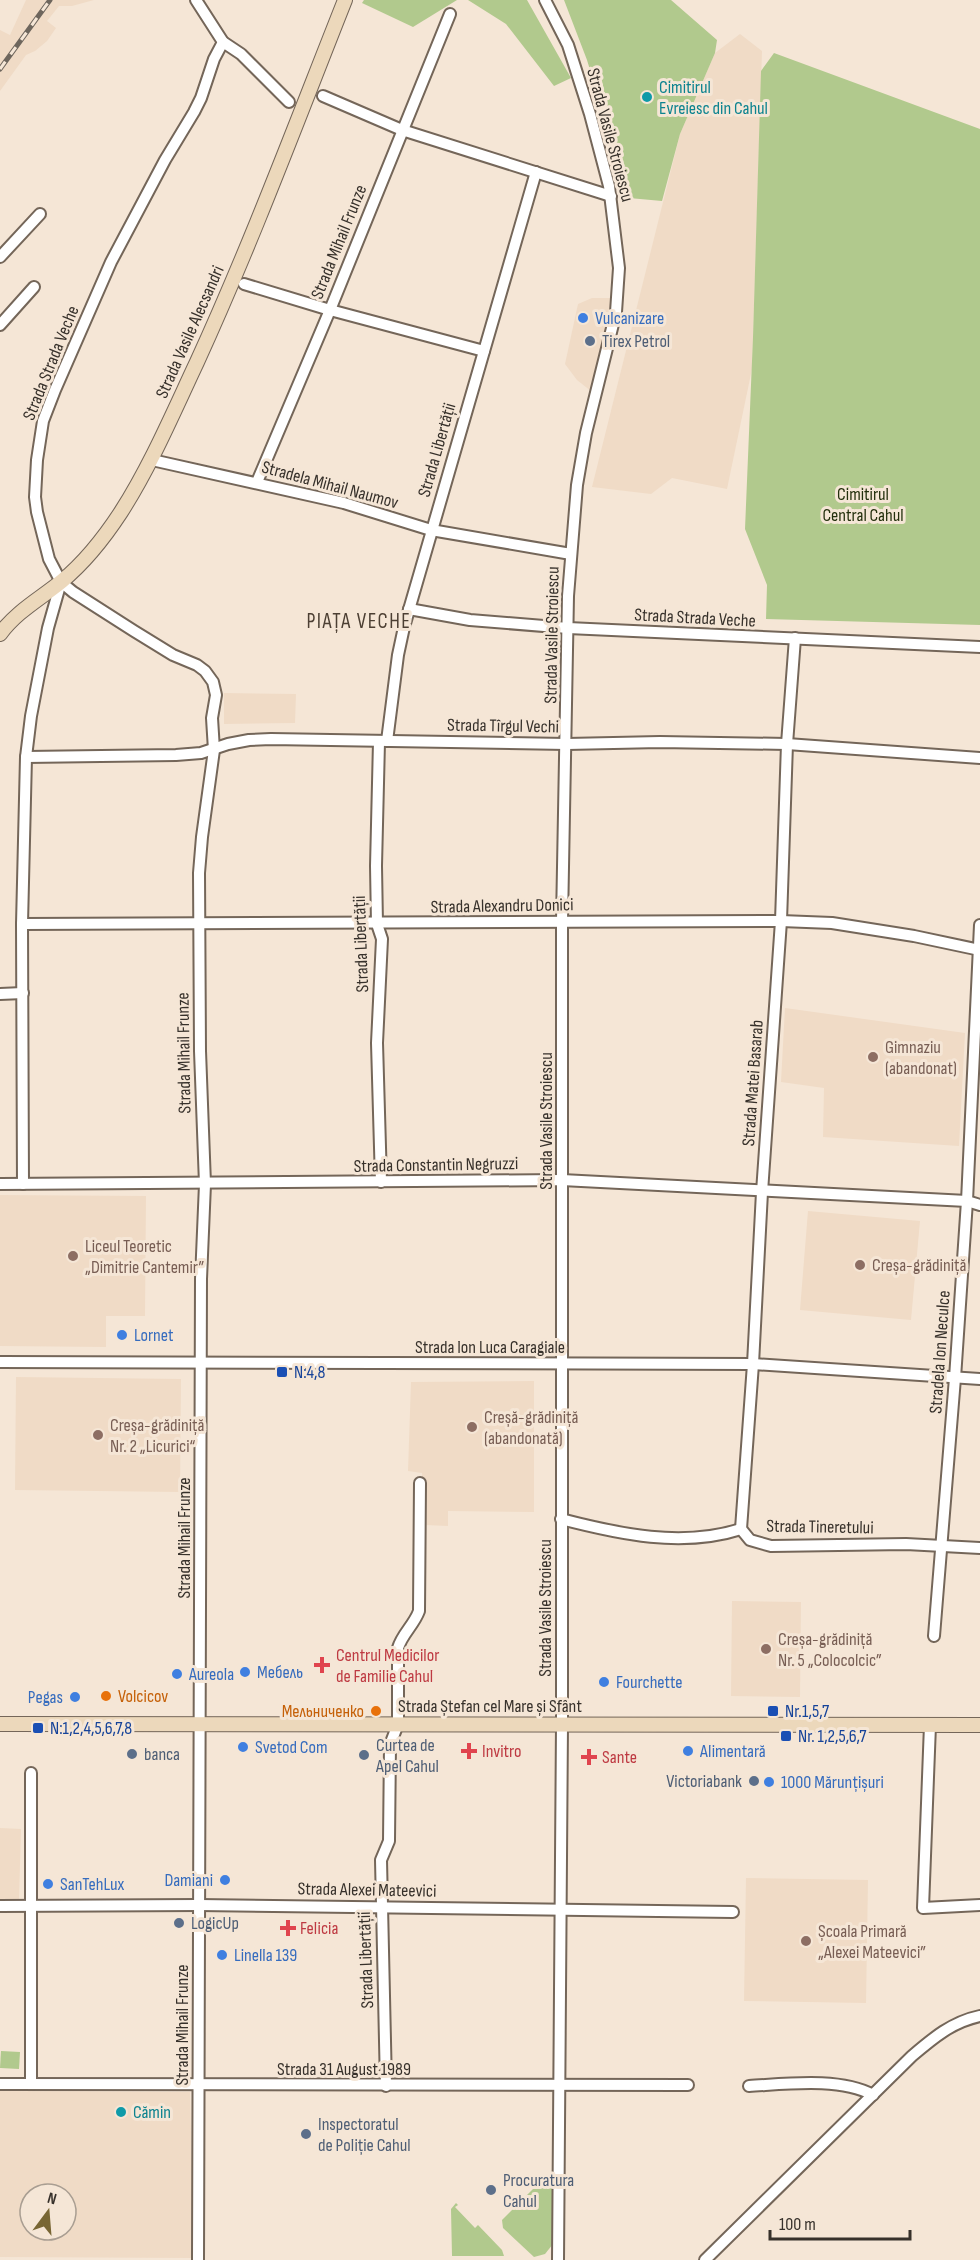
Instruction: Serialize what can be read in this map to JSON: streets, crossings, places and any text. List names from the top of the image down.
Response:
{
  "streets": {
    "main road": ["Strada Vasile Alecsandri", "Strada Ștefan cel Mare și Sfânt"],
    "street": [
      "Strada Vasile Stroiescu",
      "Strada Mihail Frunze",
      "Strada Strada Veche",
      "Strada Libertății",
      "Stradela Mihail Naumov",
      "Strada Tîrgul Vechi",
      "Strada Alexandru Donici",
      "Strada Matei Basarab",
      "Strada Constantin Negruzzi",
      "Strada Ion Luca Caragiale",
      "Stradela Ion Neculce",
      "Strada Tineretului",
      "Strada Alexei Mateevici",
      "Strada 31 August 1989"
    ]
  },
  "crossings": [
    ["Strada Vasile Stroiescu", "Strada Strada Veche"],
    ["Strada Vasile Stroiescu", "Stradela Mihail Naumov"],
    ["Strada Vasile Stroiescu", "Strada Tîrgul Vechi"],
    ["Strada Vasile Stroiescu", "Strada Alexandru Donici"],
    ["Strada Vasile Stroiescu", "Strada Constantin Negruzzi"],
    ["Strada Vasile Stroiescu", "Strada Ion Luca Caragiale"],
    ["Strada Vasile Stroiescu", "Strada Tineretului"],
    ["Strada Vasile Stroiescu", "Strada Ștefan cel Mare și Sfânt"],
    ["Strada Vasile Stroiescu", "Strada Alexei Mateevici"],
    ["Strada Vasile Stroiescu", "Strada 31 August 1989"],
    ["Strada Mihail Frunze", "Strada Strada Veche"],
    ["Strada Mihail Frunze", "Stradela Mihail Naumov"],
    ["Strada Mihail Frunze", "Strada Tîrgul Vechi"],
    ["Strada Mihail Frunze", "Strada Alexandru Donici"],
    ["Strada Mihail Frunze", "Strada Constantin Negruzzi"],
    ["Strada Mihail Frunze", "Strada Ion Luca Caragiale"],
    ["Strada Mihail Frunze", "Strada Ștefan cel Mare și Sfânt"],
    ["Strada Mihail Frunze", "Strada Alexei Mateevici"],
    ["Strada Mihail Frunze", "Strada 31 August 1989"],
    ["Strada Vasile Alecsandri", "Strada Strada Veche"],
    ["Strada Vasile Alecsandri", "Stradela Mihail Naumov"],
    ["Strada Strada Veche", "Strada Libertății"],
    ["Strada Strada Veche", "Strada Matei Basarab"],
    ["Strada Libertății", "Stradela Mihail Naumov"],
    ["Strada Libertății", "Strada Tîrgul Vechi"],
    ["Strada Libertății", "Strada Alexandru Donici"],
    ["Strada Libertății", "Strada Constantin Negruzzi"],
    ["Strada Libertății", "Strada Ștefan cel Mare și Sfânt"],
    ["Strada Libertății", "Strada Alexei Mateevici"],
    ["Strada Libertății", "Strada 31 August 1989"],
    ["Strada Tîrgul Vechi", "Strada Matei Basarab"],
    ["Strada Alexandru Donici", "Strada Matei Basarab"],
    ["Strada Alexandru Donici", "Stradela Ion Neculce"],
    ["Strada Matei Basarab", "Strada Constantin Negruzzi"],
    ["Strada Matei Basarab", "Strada Ion Luca Caragiale"],
    ["Strada Matei Basarab", "Strada Tineretului"],
    ["Strada Constantin Negruzzi", "Stradela Ion Neculce"],
    ["Strada Ion Luca Caragiale", "Stradela Ion Neculce"],
    ["Stradela Ion Neculce", "Strada Tineretului"]
  ],
  "districts": ["PIAȚA VECHE"],
  "parks": ["Cimitirul Central Cahul"],
  "places": {
    "other": [
      "Cimitirul Evreiesc din Cahul",
      "Vulcanizare",
      "Tirex Petrol",
      "Gimnaziu (abandonat)",
      "Liceul Teoretic „Dimitrie Cantemir”",
      "Creșa-grădiniță",
      "Lornet",
      "Creșă-grădiniță (abandonată)",
      "Creșa-grădiniță Nr. 2 „Licurici“",
      "Creșa-grădiniță Nr. 5 „Colocolcic”",
      "Мебель",
      "Aureola",
      "Fourchette",
      "Volcicov",
      "Pegas",
      "Мельниченко",
      "Svetod Com",
      "Alimentară",
      "banca",
      "Curtea de Apel Cahul",
      "Victoriabank",
      "1000 Mărunțișuri",
      "Damiani",
      "SanTehLux",
      "LogicUp",
      "Școala Primară „Alexei Mateevici”",
      "Linella 139",
      "Cămin",
      "Inspectoratul de Poliție Cahul",
      "Procuratura Cahul"
    ],
    "transit": [
      "N:4,8",
      "Nr.1,5,7",
      "N:1,2,4,5,6,7,8",
      "Nr. 1,2,5,6,7"
    ],
    "health": [
      "Centrul Medicilor de Familie Cahul",
      "Invitro",
      "Sante",
      "Felicia"
    ]
  },
  "scale_bar": "100 m",
  "north": "top"
}
